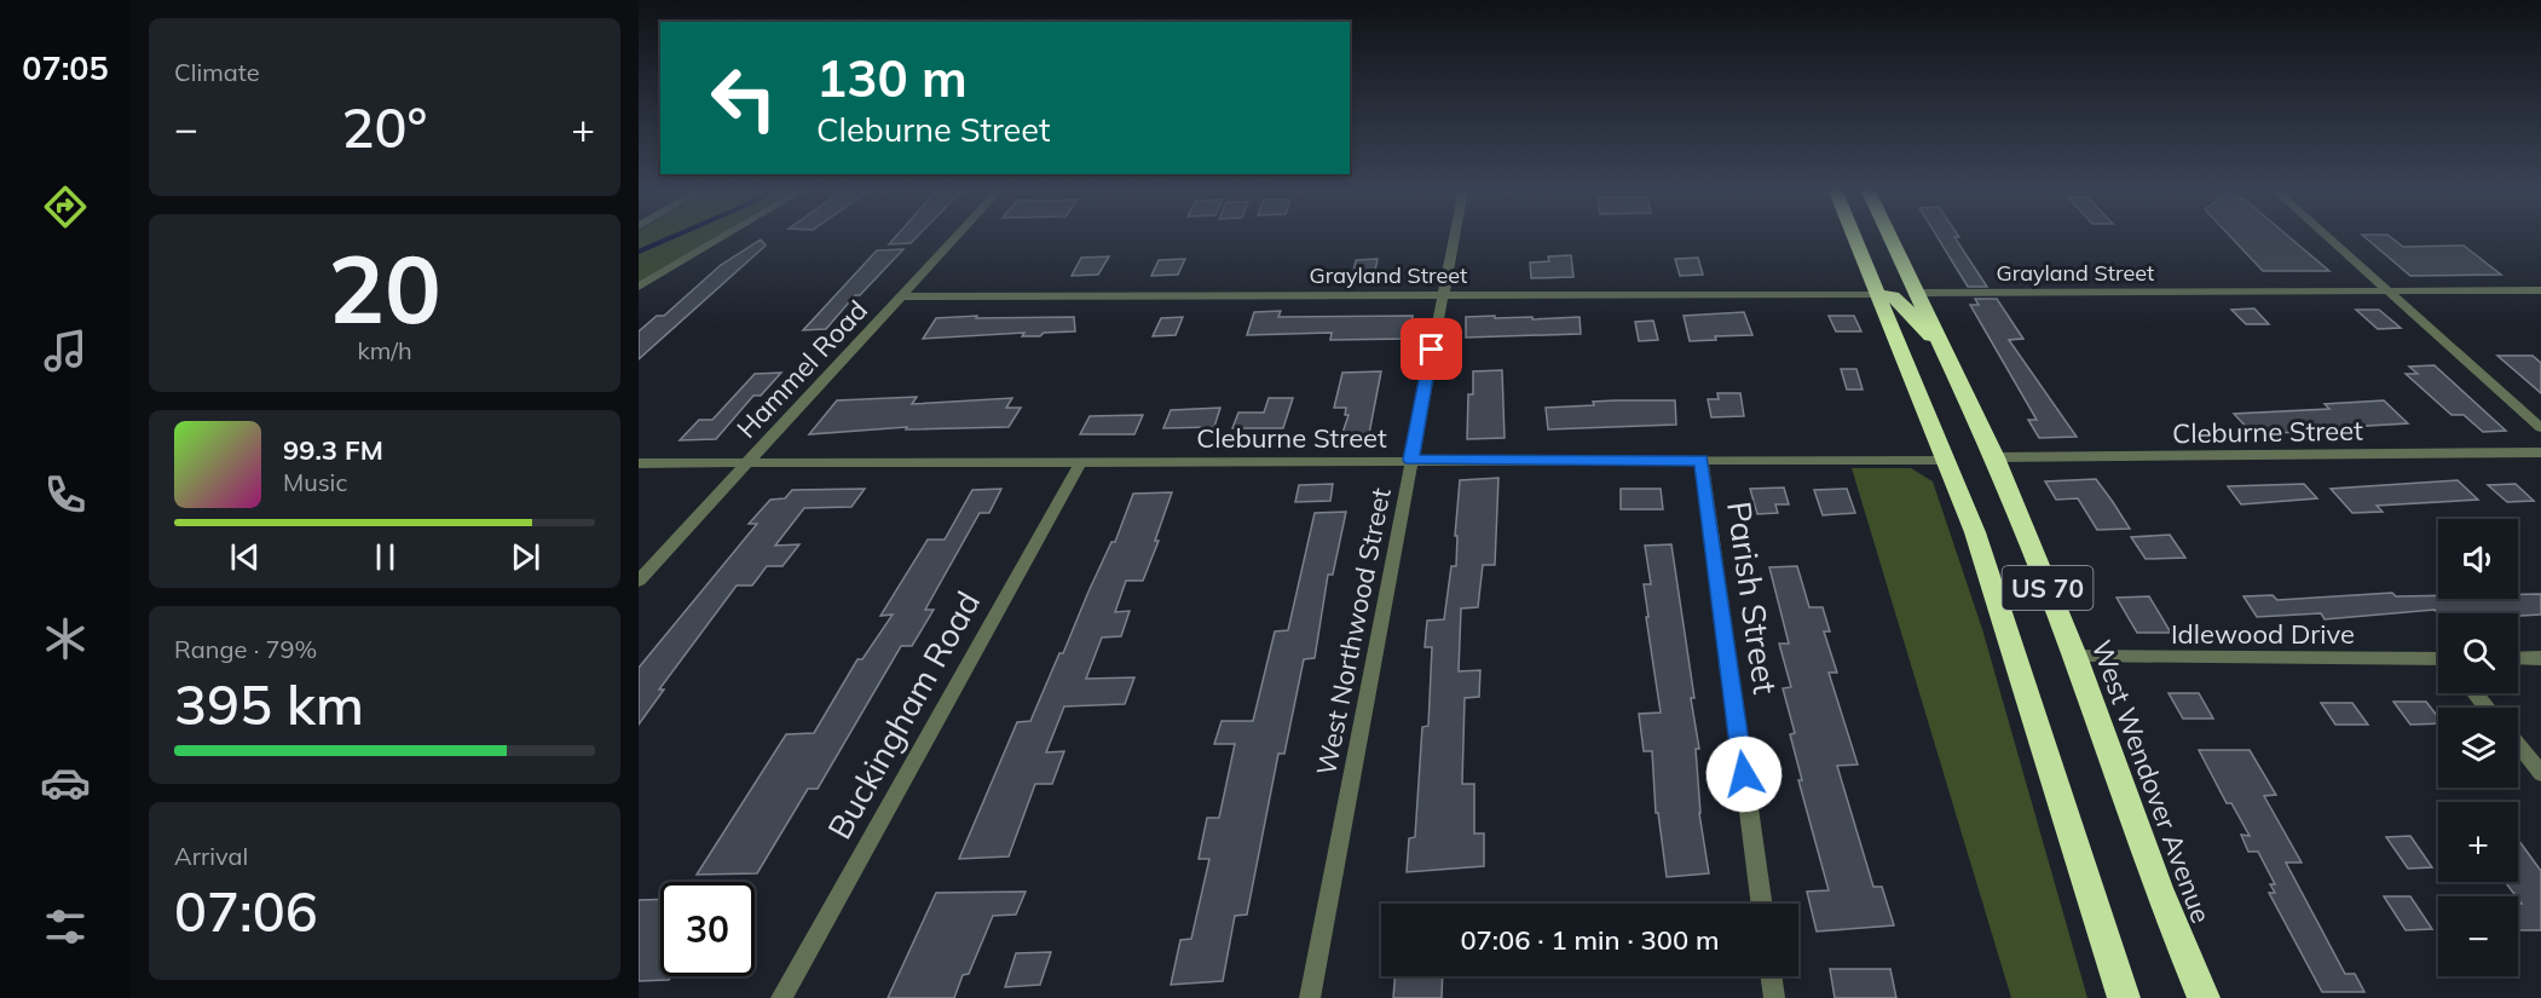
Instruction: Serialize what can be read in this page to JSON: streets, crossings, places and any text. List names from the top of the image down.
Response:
{
  "streets": {
    "highway": ["US 70", "West Wendover Avenue"],
    "street": [
      "Grayland Street",
      "Hammel Road",
      "Cleburne Street",
      "Parish Street",
      "West Northwood Street",
      "Idlewood Drive",
      "Buckingham Road"
    ]
  },
  "crossings": [
    ["Grayland Street", "Hammel Road"],
    ["Grayland Street", "US 70"],
    ["Grayland Street", "West Northwood Street"],
    ["Grayland Street", "West Wendover Avenue"],
    ["Hammel Road", "Cleburne Street"],
    ["Cleburne Street", "US 70"],
    ["Cleburne Street", "Parish Street"],
    ["Cleburne Street", "West Northwood Street"],
    ["Cleburne Street", "Buckingham Road"],
    ["Cleburne Street", "West Wendover Avenue"],
    ["Idlewood Drive", "West Wendover Avenue"]
  ],
  "page": {
    "tabs": "07:05",
    "tile": [
      "Climate",
      ["20", "km/h"],
      ["Range · 79%", "395 km"],
      ["Arrival", "07:06"]
    ],
    "turn": ["130 m", "Cleburne Street"],
    "heat": ["−", "20°", "+"],
    "song": ["99.3 FM", "Music"],
    "map_buttons": ["+", "−"],
    "limit": "30",
    "trip": "07:06 · 1 min · 300 m"
  }
}
